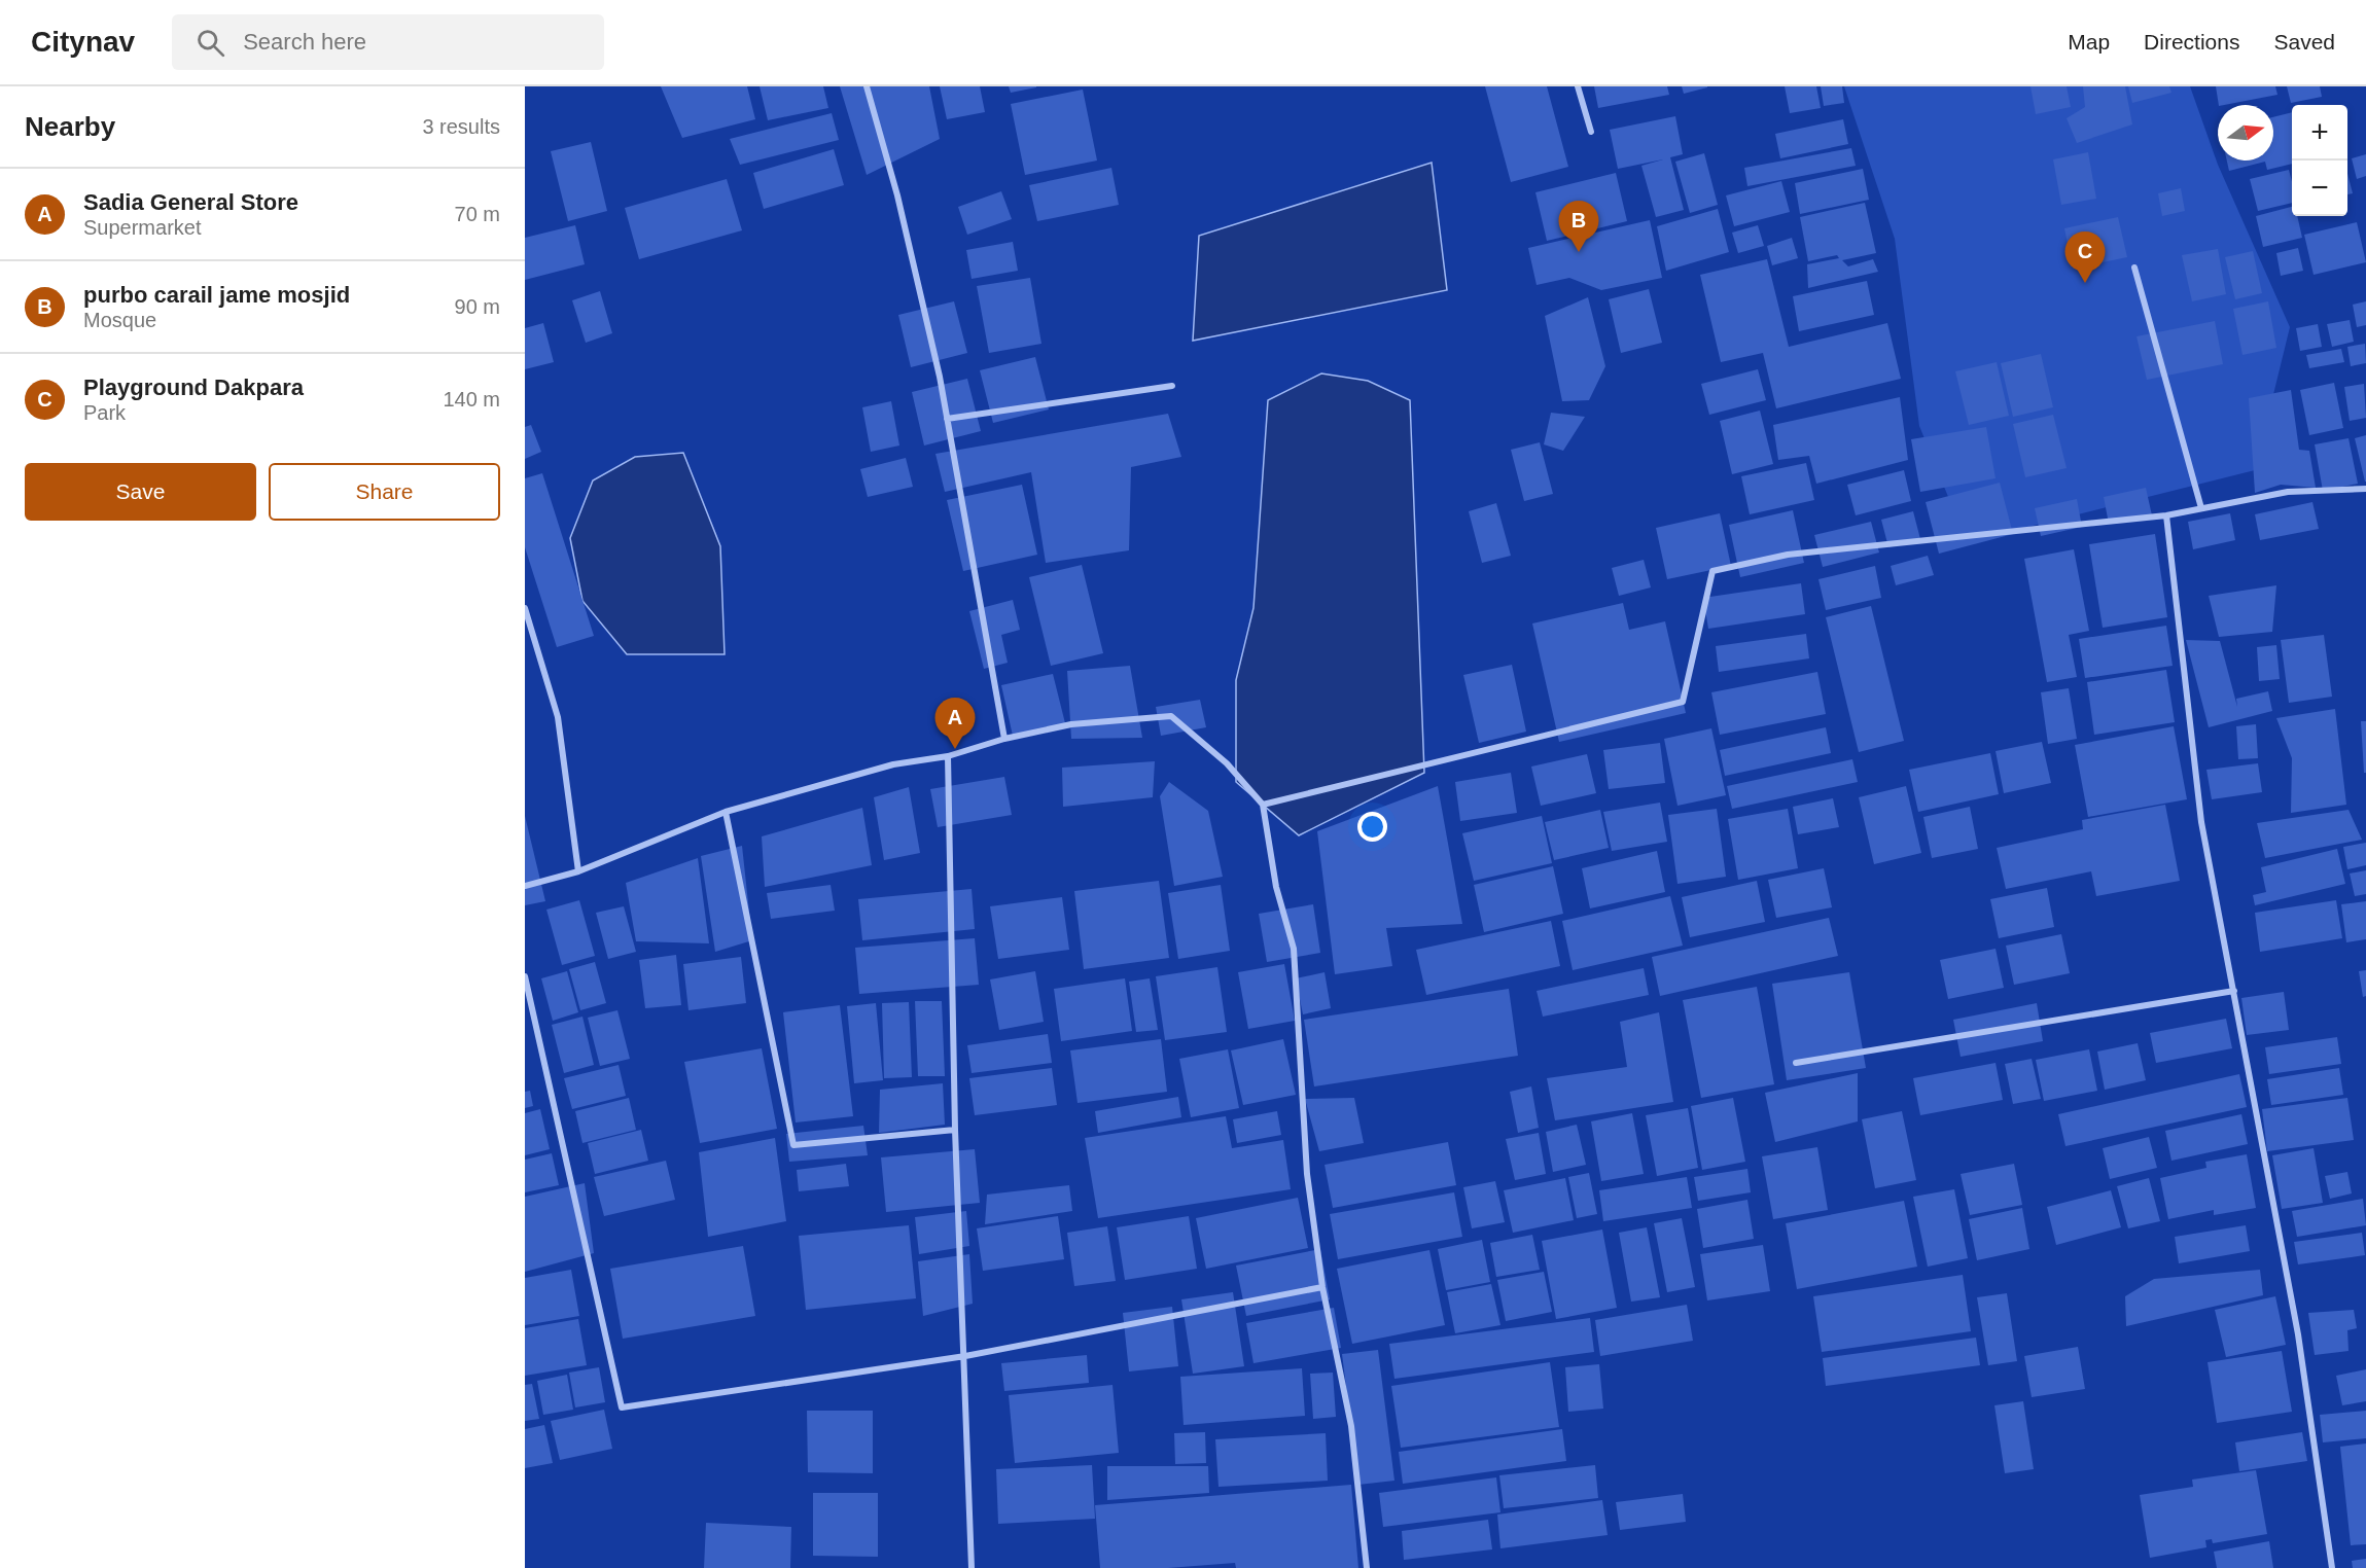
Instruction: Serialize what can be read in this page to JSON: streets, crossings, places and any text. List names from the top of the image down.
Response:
{
  "north": "right",
  "page": {
    "header": "Citynav",
    "search": "Search here",
    "nav": ["Map", "Directions", "Saved"],
    "heading": ["Nearby", "3 results"],
    "map_buttons": ["+", "−"],
    "list": [
      {
        "mark": "A",
        "name": "Sadia General Store",
        "note": "Supermarket",
        "value": "70 m"
      },
      {
        "mark": "B",
        "name": "purbo carail jame mosjid",
        "note": "Mosque",
        "value": "90 m"
      },
      {
        "mark": "C",
        "name": "Playground Dakpara",
        "note": "Park",
        "value": "140 m"
      }
    ],
    "pins": ["B", "C", "A"],
    "buttons": ["Save", "Share"]
  }
}
